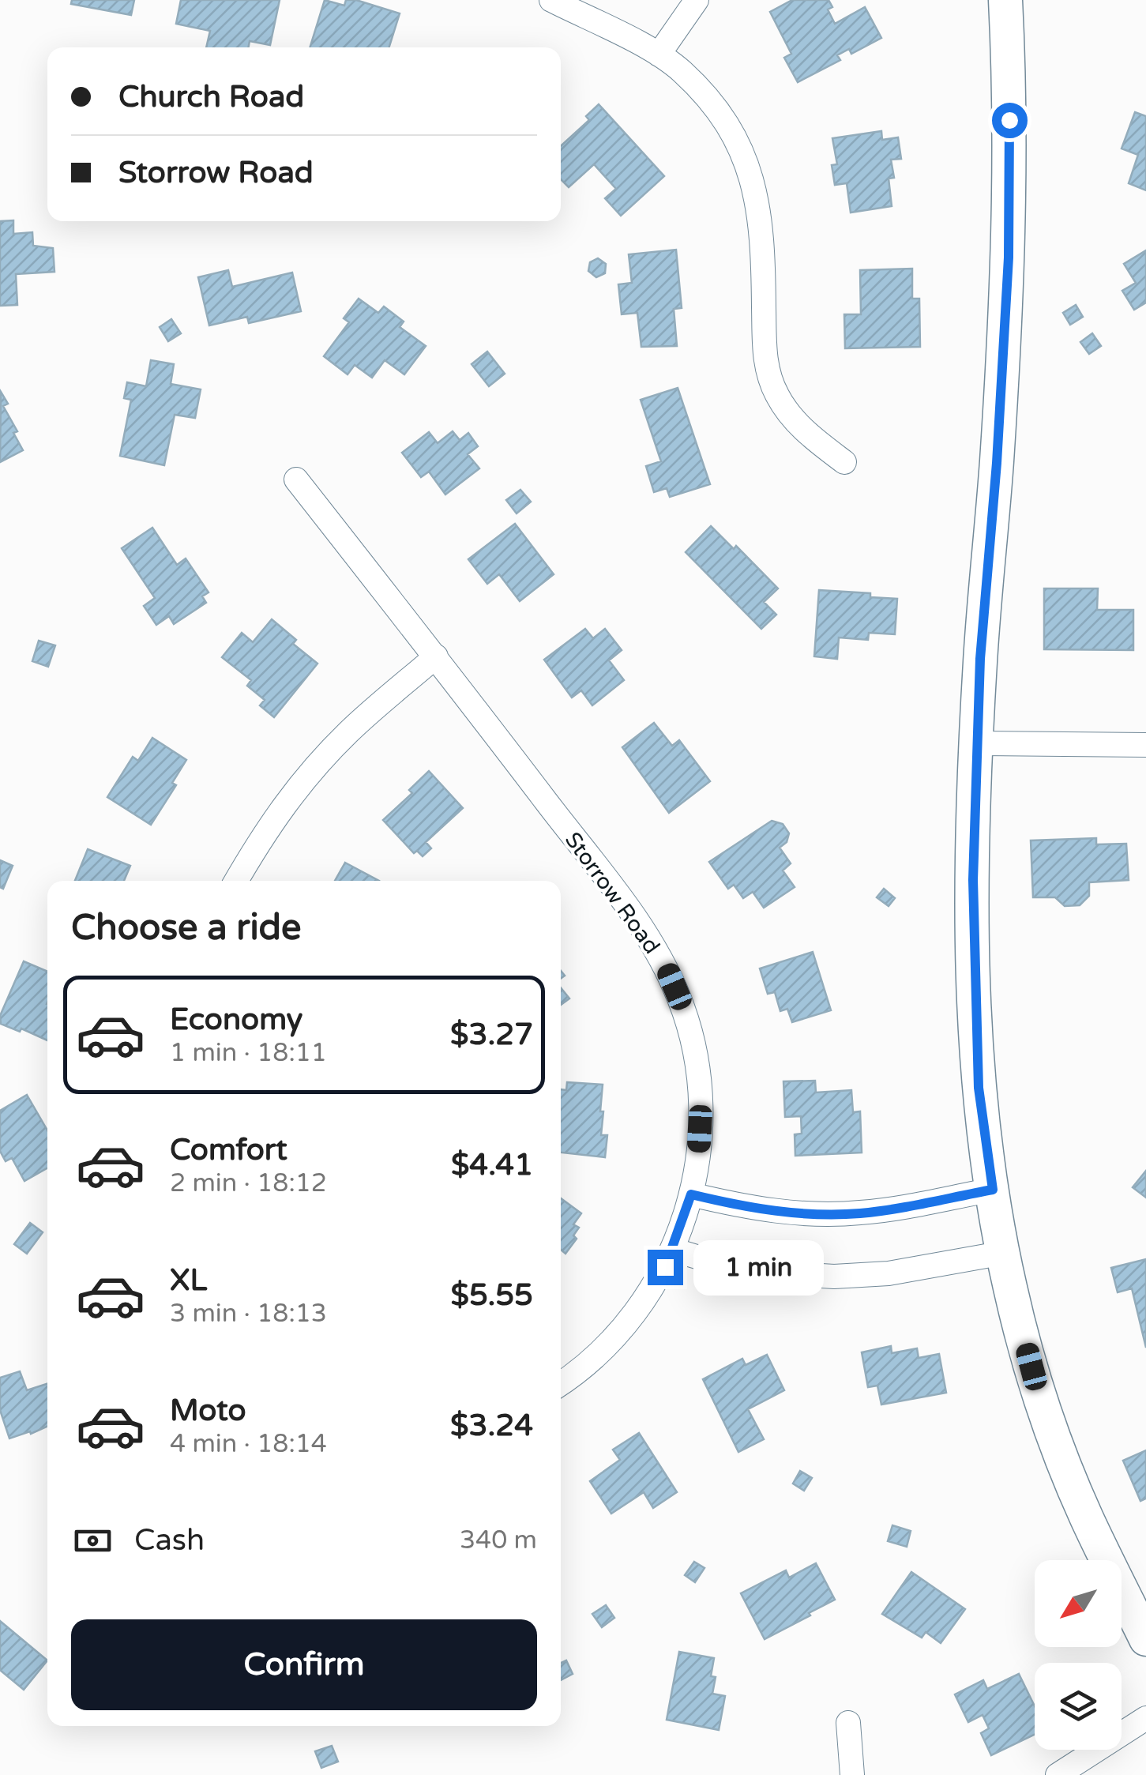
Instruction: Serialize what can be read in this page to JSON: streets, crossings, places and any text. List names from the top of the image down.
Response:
{
  "streets": {
    "street": ["Storrow Road"]
  },
  "north": "bottom left",
  "page": {
    "banner": ["Church Road", "Storrow Road"],
    "heading": "Choose a ride",
    "list": [
      {
        "name": "Economy",
        "note": "1 min · 18:11",
        "value": "$3.27"
      },
      {
        "name": "Comfort",
        "note": "2 min · 18:12",
        "value": "$4.41"
      },
      {
        "name": "XL",
        "note": "3 min · 18:13",
        "value": "$5.55"
      },
      {
        "name": "Moto",
        "note": "4 min · 18:14",
        "value": "$3.24"
      }
    ],
    "bubble": "1 min",
    "pay": ["Cash", "340 m"],
    "buttons": "Confirm"
  }
}
